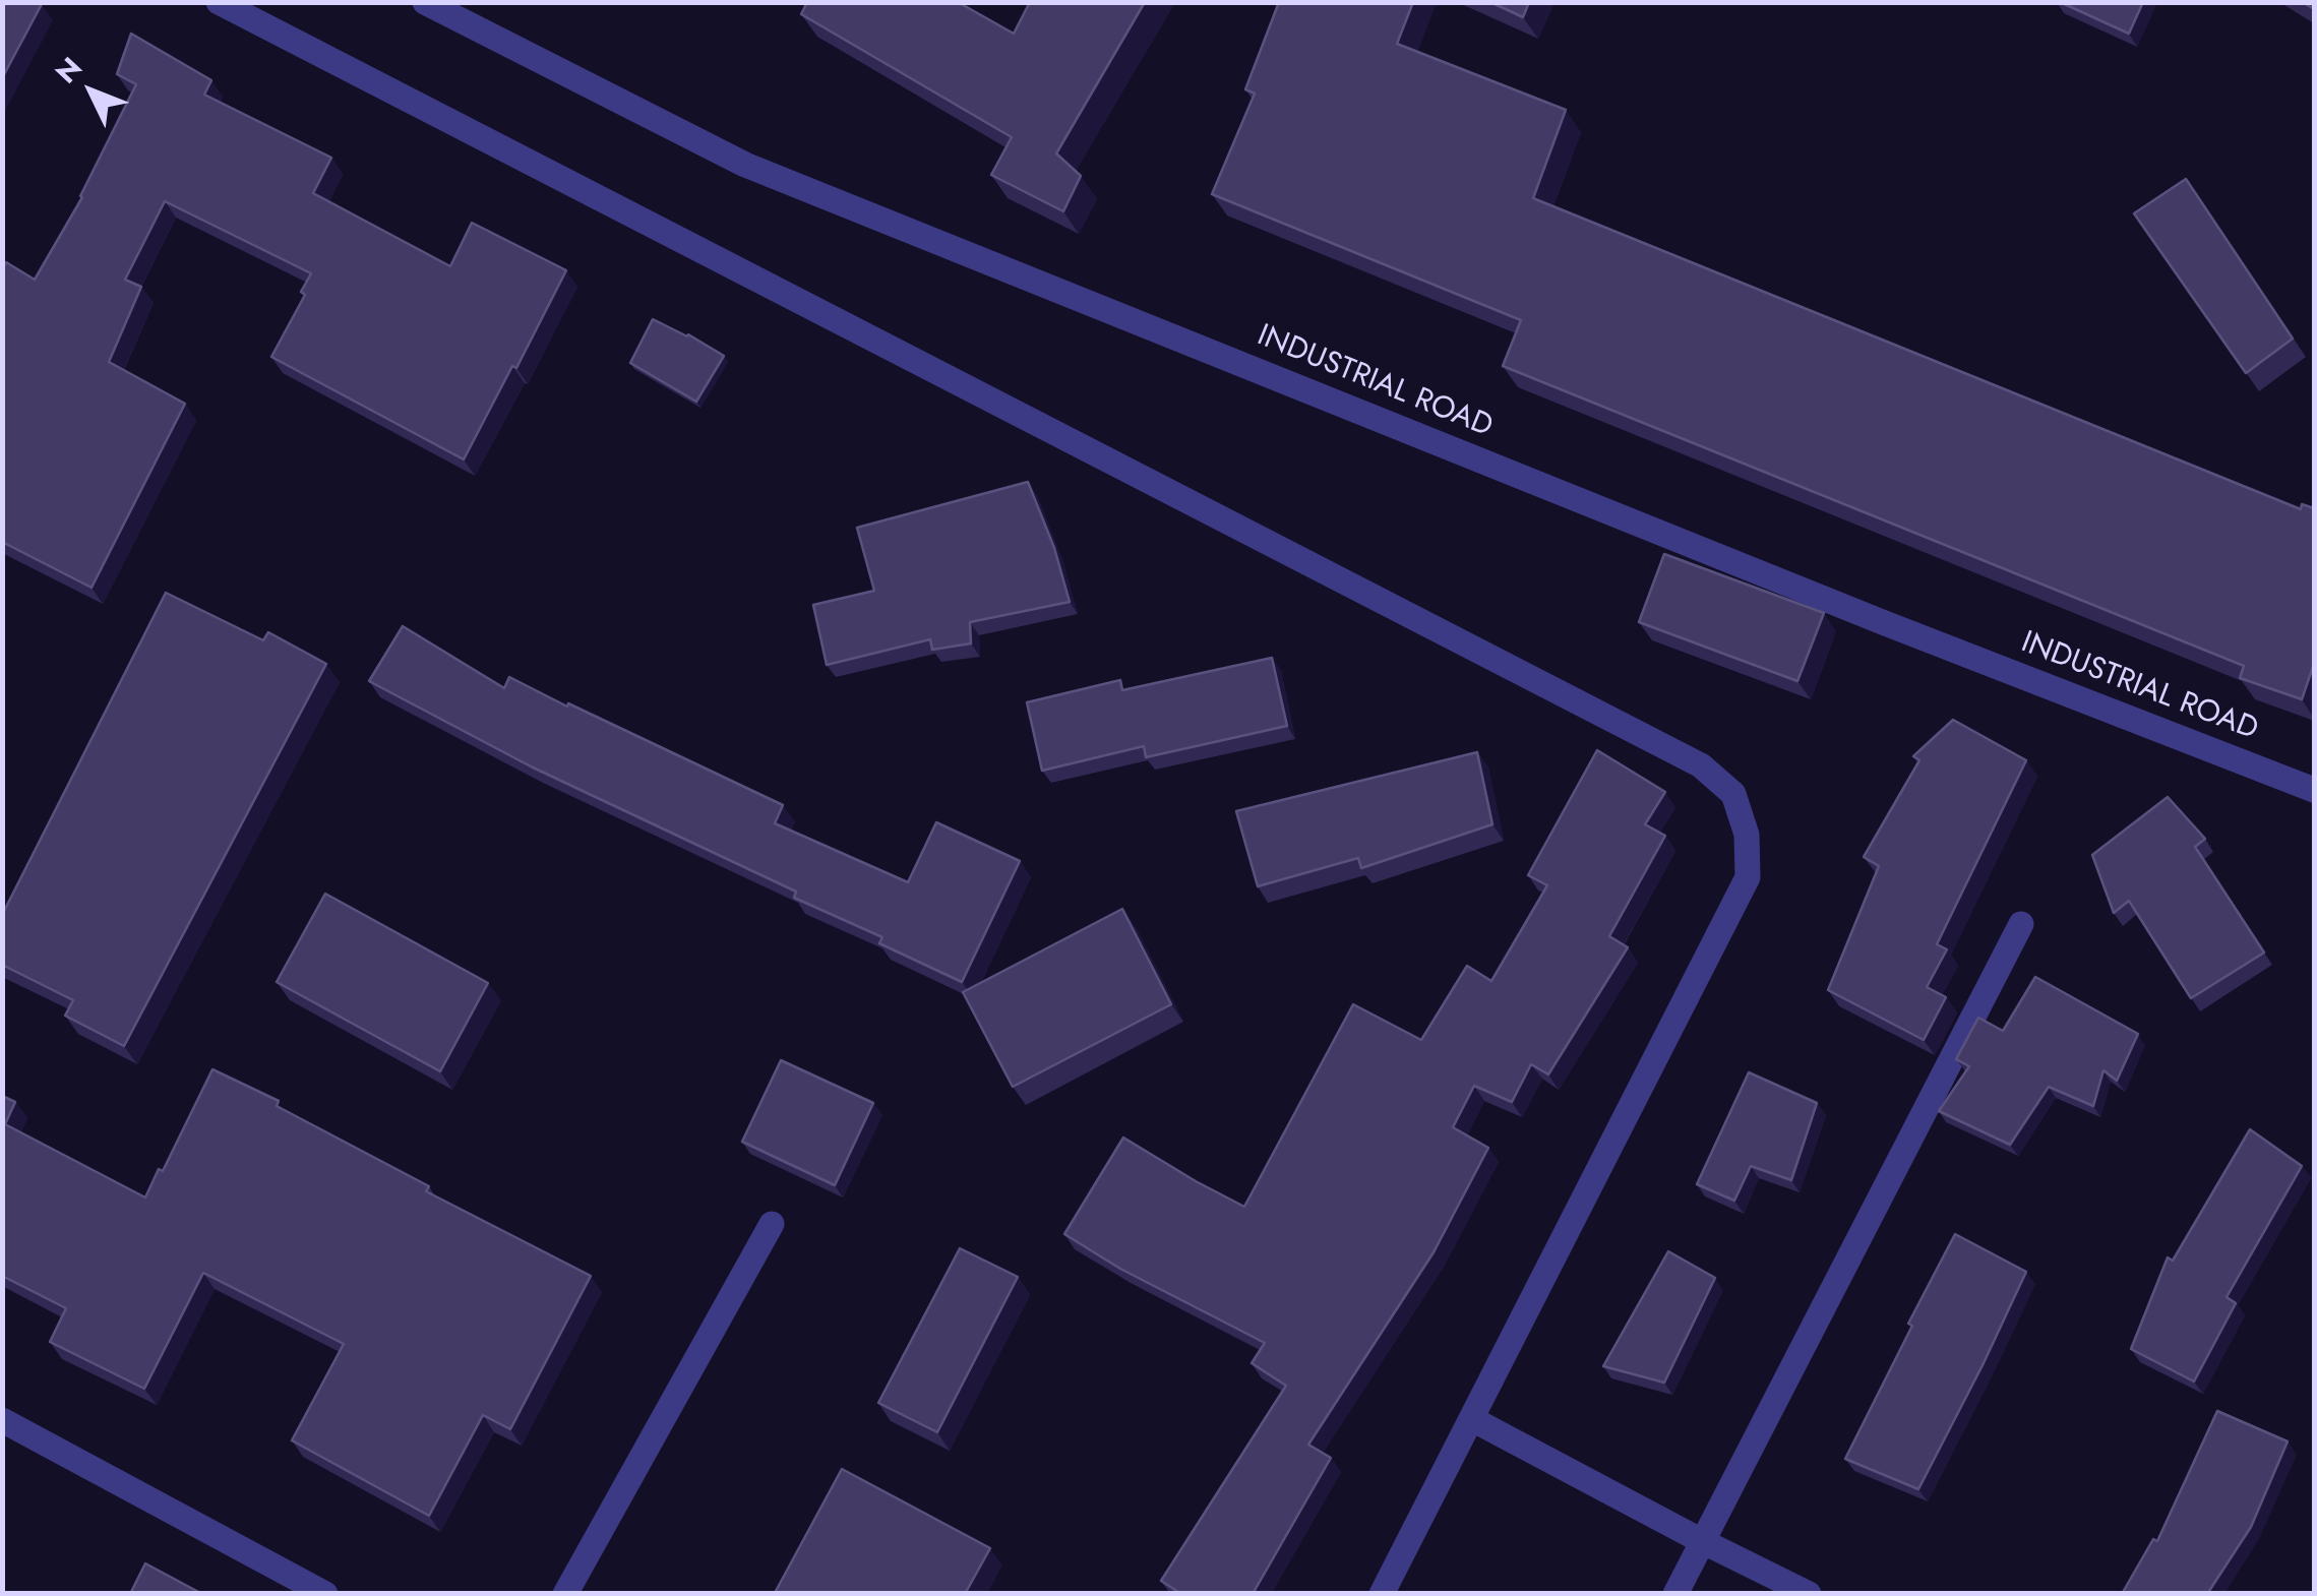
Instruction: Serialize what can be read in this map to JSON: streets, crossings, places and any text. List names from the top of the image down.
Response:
{
  "streets": {
    "street": ["INDUSTRIAL ROAD"]
  },
  "north": "top left"
}
